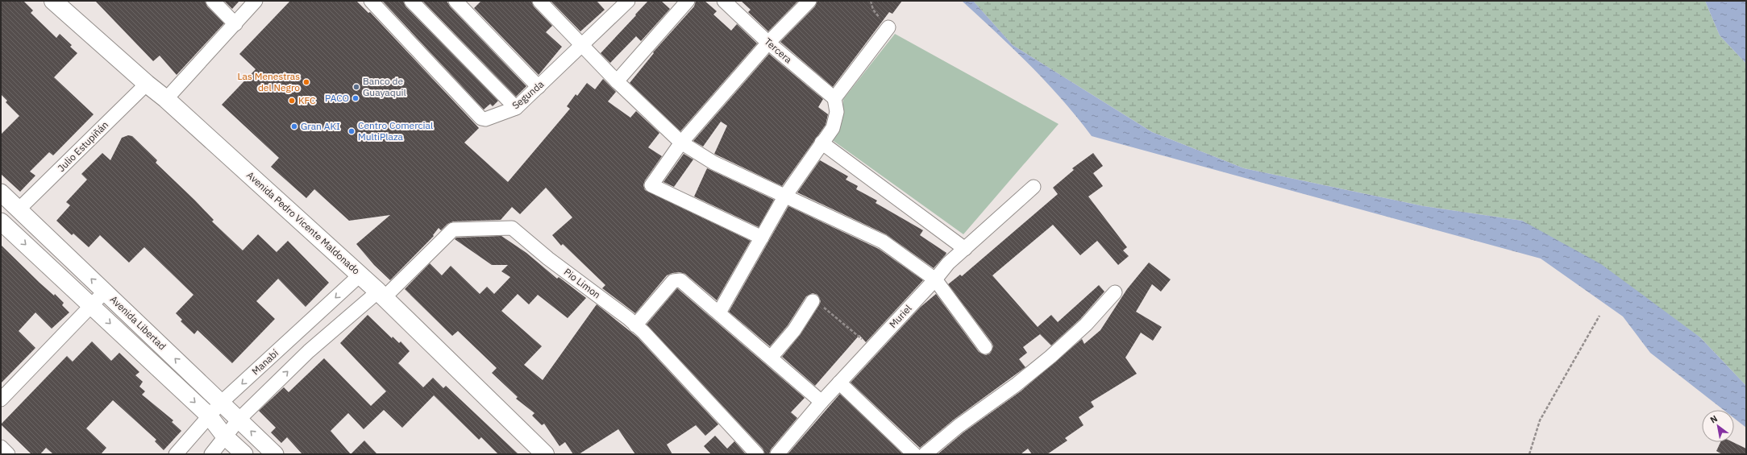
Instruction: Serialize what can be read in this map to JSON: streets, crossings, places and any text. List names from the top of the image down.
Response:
{
  "streets": {
    "main road": ["Avenida Pedro Vicente Maldonado"],
    "street": [
      "Tercera",
      "Segunda",
      "Julio Estupiñán",
      "Pio Limon",
      "Muriel",
      "Avenida Libertad",
      "Manabí"
    ]
  },
  "crossings": [
    ["Julio Estupiñán", "Avenida Pedro Vicente Maldonado"],
    ["Julio Estupiñán", "Avenida Libertad"],
    ["Avenida Pedro Vicente Maldonado", "Pio Limon"],
    ["Avenida Pedro Vicente Maldonado", "Manabí"],
    ["Avenida Libertad", "Manabí"]
  ],
  "places": [
    "Las Menestras del Negro",
    "Banco de Guayaquil",
    "PACO",
    "KFC",
    "Gran AKI",
    "Centro Comercial MultiPlaza"
  ],
  "north": "top left"
}
